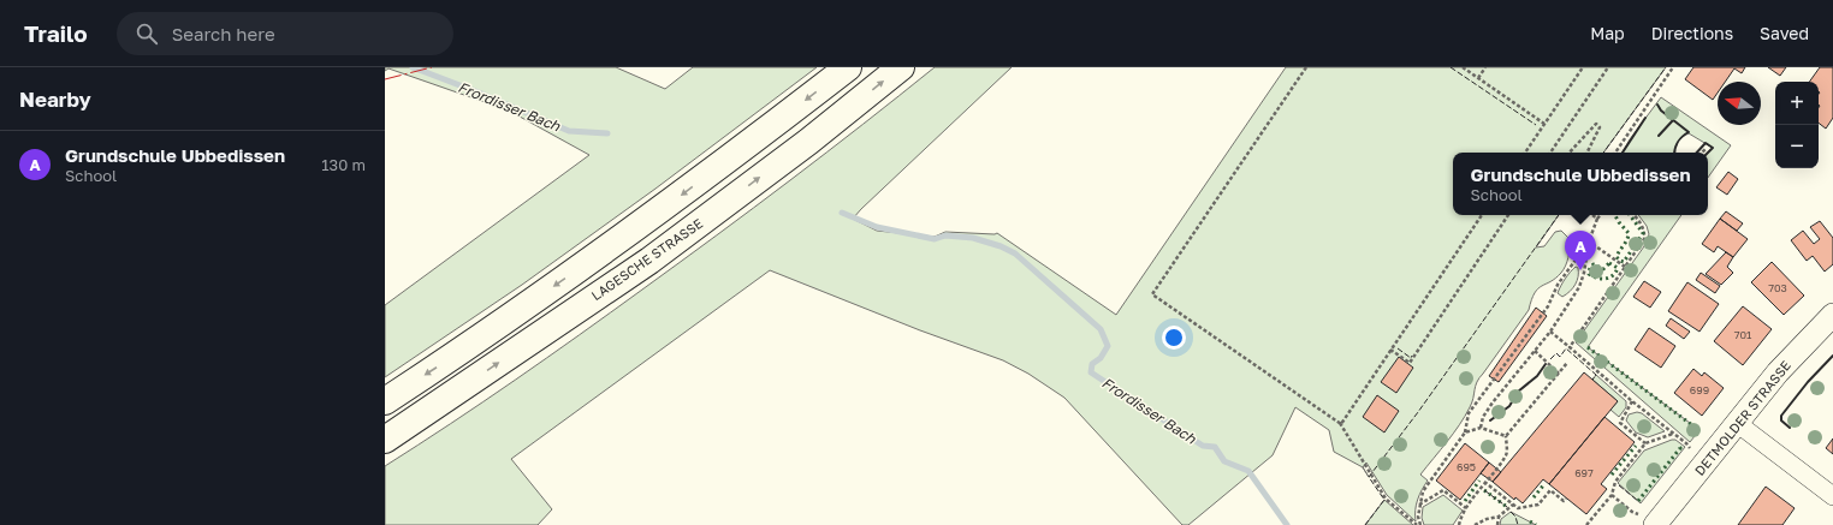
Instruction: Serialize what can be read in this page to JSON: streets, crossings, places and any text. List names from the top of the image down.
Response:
{
  "streets": {
    "highway": ["LAGESCHE STRASSE"],
    "street": ["DETMOLDER STRASSE"]
  },
  "water": ["Frordisser Bach"],
  "house_numbers": [
    "703",
    "701",
    "699",
    "695",
    "697"
  ],
  "north": "left",
  "page": {
    "header": "Trailo",
    "search": "Search here",
    "nav": ["Map", "Directions", "Saved"],
    "heading": "Nearby",
    "map_buttons": ["+", "−"],
    "list": [
      {
        "mark": "A",
        "name": "Grundschule Ubbedissen",
        "note": "School",
        "value": "130 m"
      }
    ],
    "popup": ["Grundschule Ubbedissen", "School"],
    "pins": "A"
  }
}
